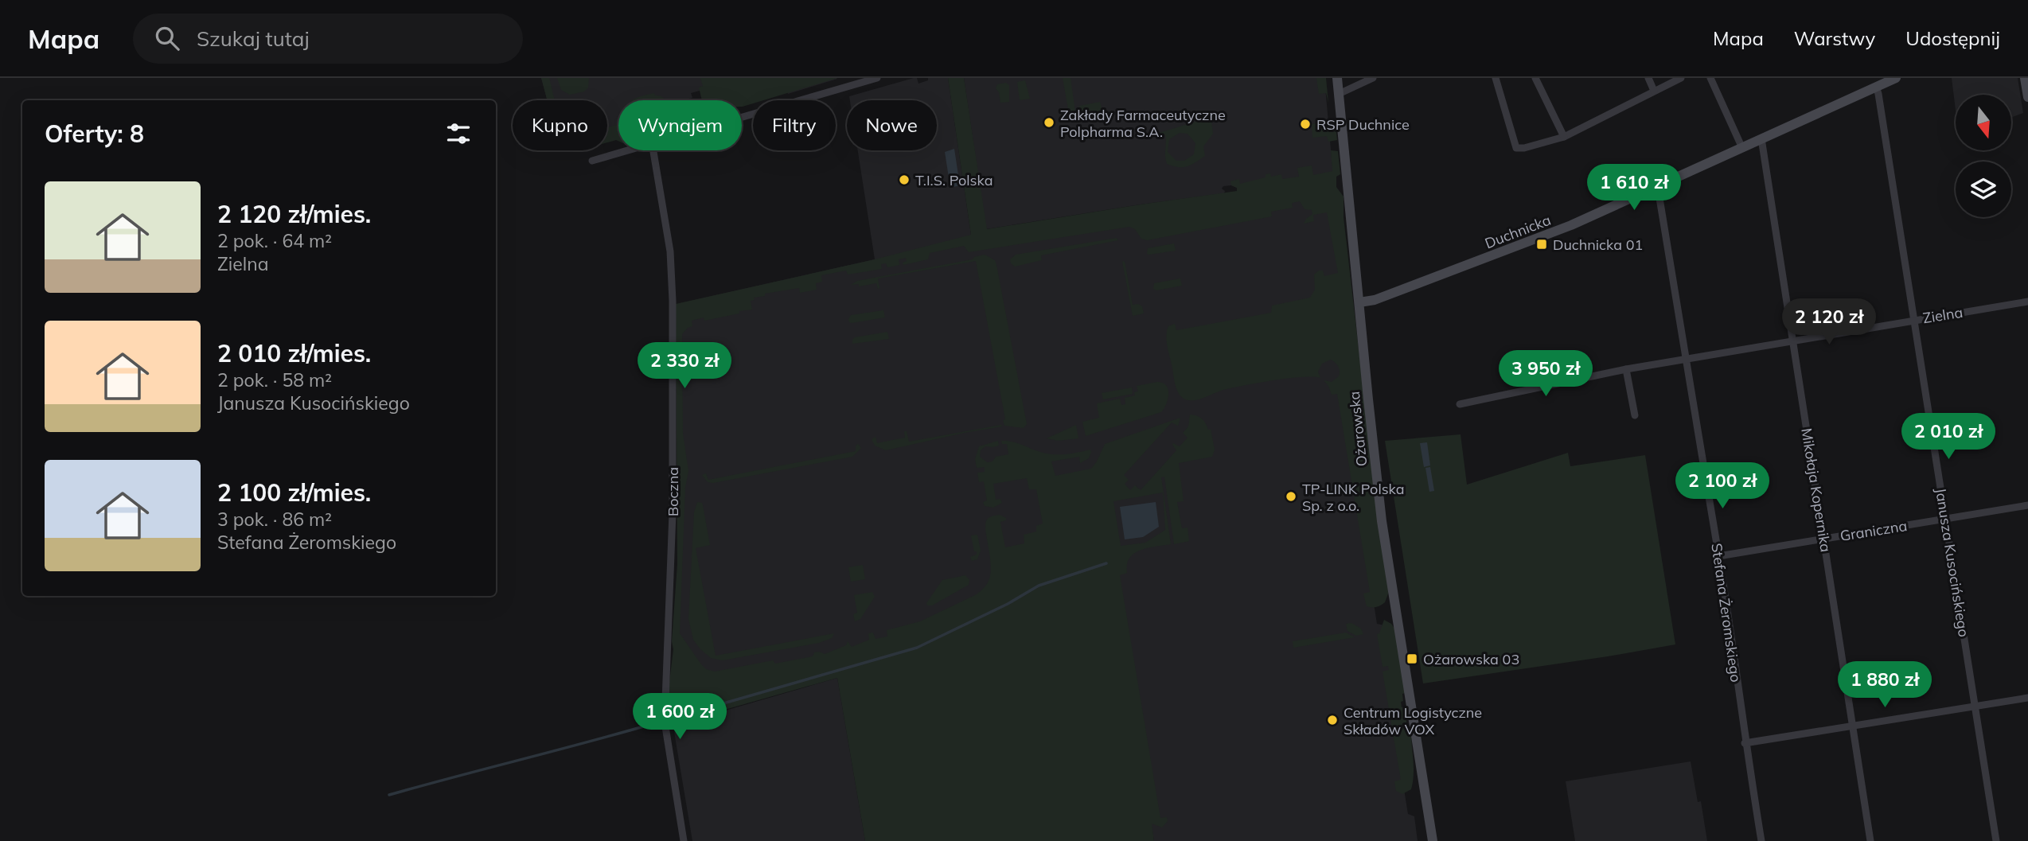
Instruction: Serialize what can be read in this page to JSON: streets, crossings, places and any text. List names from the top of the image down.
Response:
{
  "streets": {
    "main road": ["Duchnicka", "Ożarowska"],
    "street": [
      "Zielna",
      "Mikołaja Kopernika",
      "Boczna",
      "Graniczna",
      "Janusza Kusocińskiego",
      "Stefana Żeromskiego"
    ]
  },
  "crossings": [
    ["Duchnicka", "Ożarowska"],
    ["Duchnicka", "Mikołaja Kopernika"],
    ["Duchnicka", "Janusza Kusocińskiego"],
    ["Duchnicka", "Stefana Żeromskiego"],
    ["Zielna", "Mikołaja Kopernika"],
    ["Zielna", "Janusza Kusocińskiego"],
    ["Zielna", "Stefana Żeromskiego"],
    ["Mikołaja Kopernika", "Graniczna"],
    ["Graniczna", "Janusza Kusocińskiego"],
    ["Graniczna", "Stefana Żeromskiego"]
  ],
  "places": {
    "other": [
      "Zakłady Farmaceutyczne Polpharma S.A.",
      "RSP Duchnice",
      "T.I.S. Polska",
      "TP-LINK Polska Sp. z o.o.",
      "Centrum Logistyczne Składów VOX"
    ],
    "transit": ["Duchnicka 01", "Ożarowska 03"]
  },
  "north": "bottom",
  "page": {
    "header": "Mapa",
    "search": "Szukaj tutaj",
    "nav": ["Mapa", "Warstwy", "Udostępnij"],
    "chip": [
      "Kupno",
      "Wynajem",
      "Filtry",
      "Nowe"
    ],
    "heading": "Oferty: 8",
    "price": [
      "1 610 zł",
      "2 120 zł",
      "2 330 zł",
      "3 950 zł",
      "2 010 zł",
      "2 100 zł",
      "1 880 zł",
      "1 600 zł"
    ],
    "list": [
      {
        "name": "2 120 zł/mies.",
        "note": "2 pok. · 64 m² · Zielna"
      },
      {
        "name": "2 010 zł/mies.",
        "note": "2 pok. · 58 m² · Janusza Kusocińskiego"
      },
      {
        "name": "2 100 zł/mies.",
        "note": "3 pok. · 86 m² · Stefana Żeromskiego"
      }
    ]
  }
}
